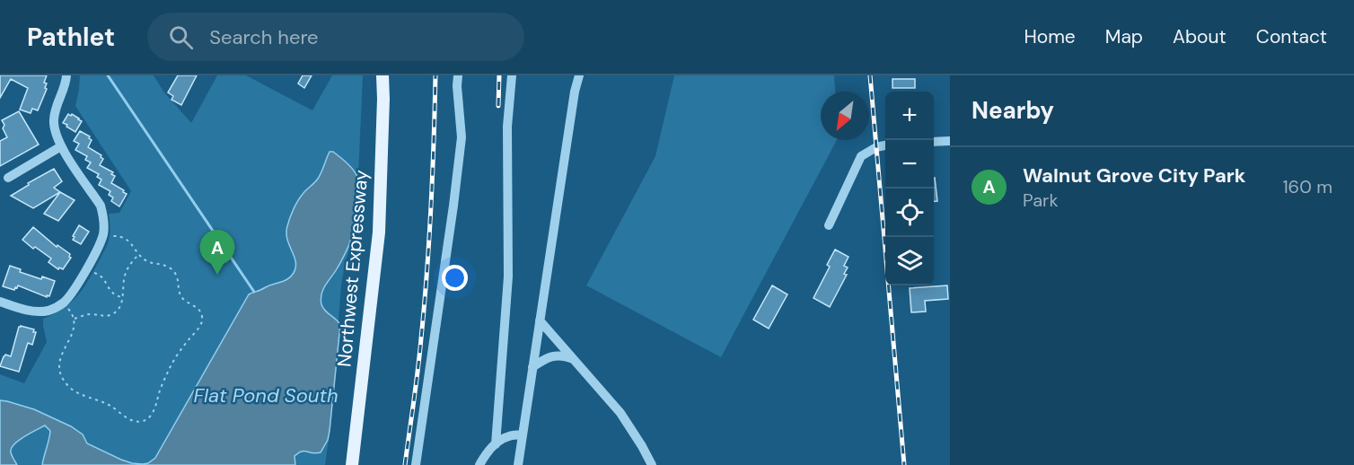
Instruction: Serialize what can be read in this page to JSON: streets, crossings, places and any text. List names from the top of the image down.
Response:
{
  "streets": {
    "main road": ["Northwest Expressway"]
  },
  "water": ["Flat Pond South"],
  "north": "bottom left",
  "page": {
    "header": "Pathlet",
    "search": "Search here",
    "nav": [
      "Home",
      "Map",
      "About",
      "Contact"
    ],
    "heading": "Nearby",
    "map_buttons": ["+", "−"],
    "list": [
      {
        "mark": "A",
        "name": "Walnut Grove City Park",
        "note": "Park",
        "value": "160 m"
      }
    ],
    "pins": "A"
  }
}
